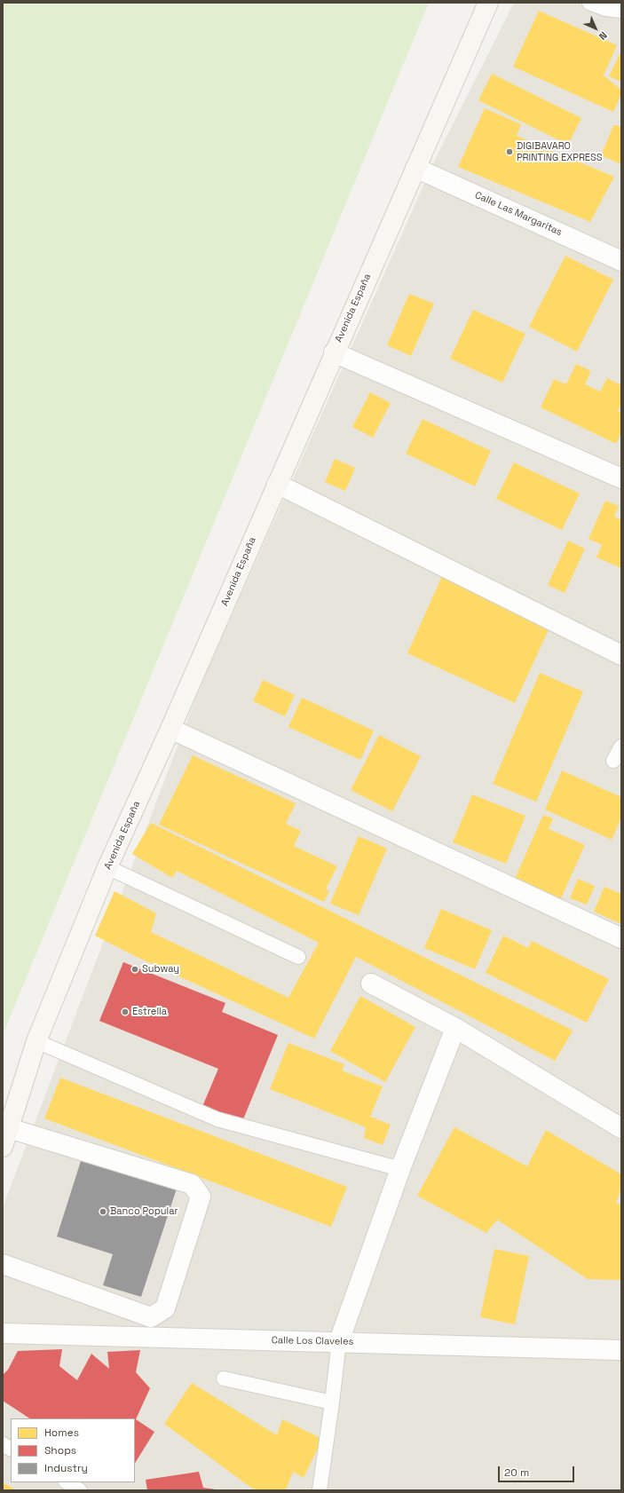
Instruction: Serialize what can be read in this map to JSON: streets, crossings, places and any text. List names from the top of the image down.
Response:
{
  "streets": {
    "street": ["Calle Las Margaritas", "Avenida España", "Calle Los Claveles"]
  },
  "crossings": [
    ["Calle Las Margaritas", "Avenida España"]
  ],
  "places": [
    "DIGIBAVARO PRINTING EXPRESS",
    "Subway",
    "Estrella",
    "Banco Popular"
  ],
  "legend": ["Homes", "Shops", "Industry"],
  "scale_bar": "20 m",
  "north": "bottom right"
}
